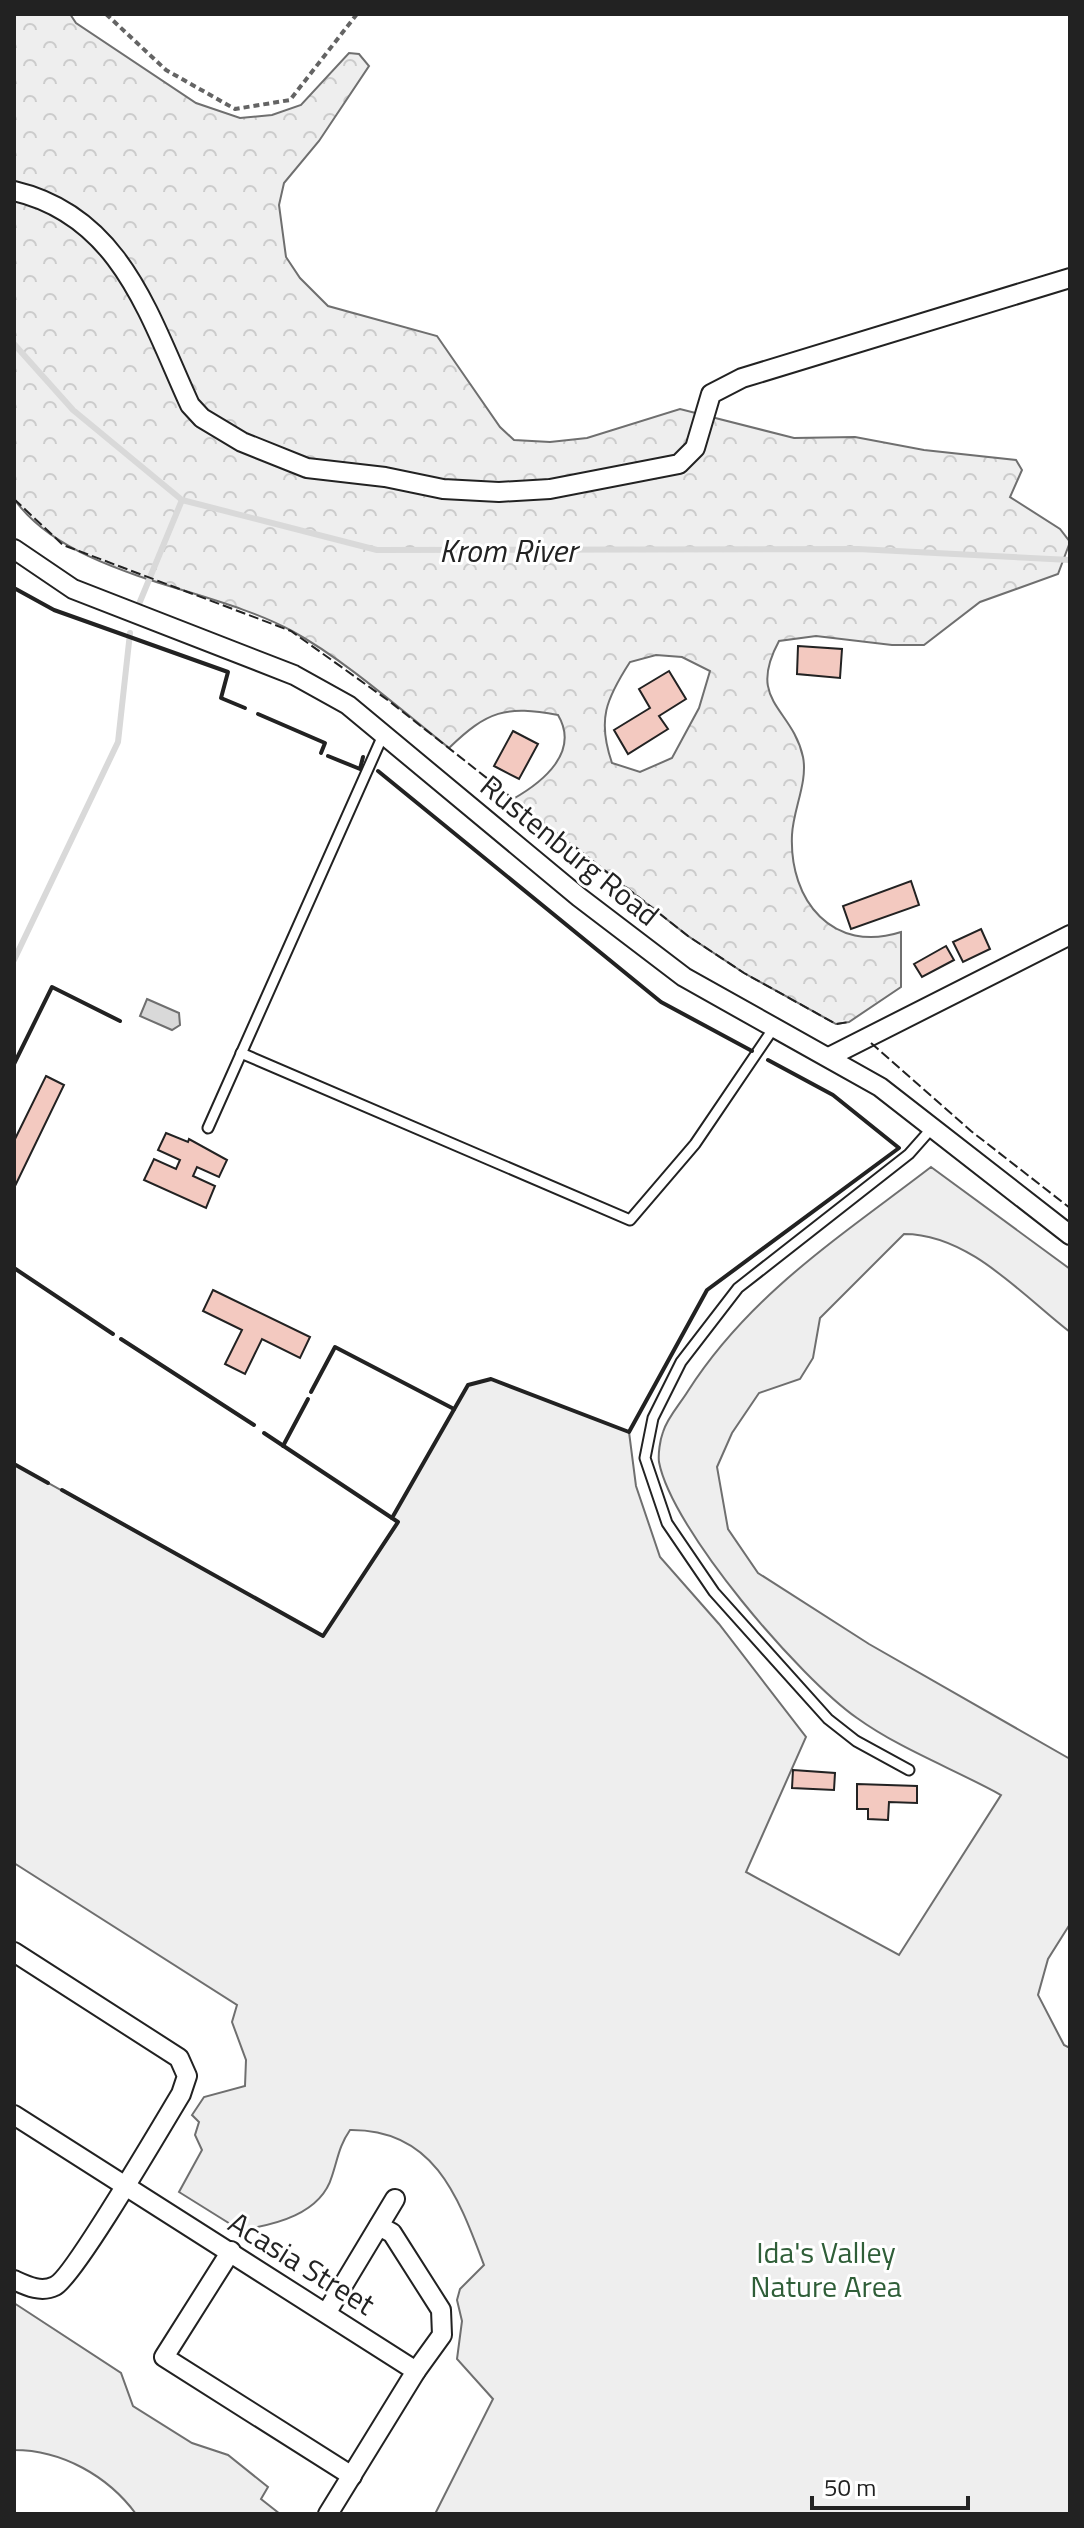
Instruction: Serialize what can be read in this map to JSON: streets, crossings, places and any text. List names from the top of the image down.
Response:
{
  "streets": {
    "street": ["Rustenburg Road", "Acasia Street"]
  },
  "water": ["Krom River"],
  "parks": ["Ida's Valley Nature Area"],
  "scale_bar": "50 m"
}
